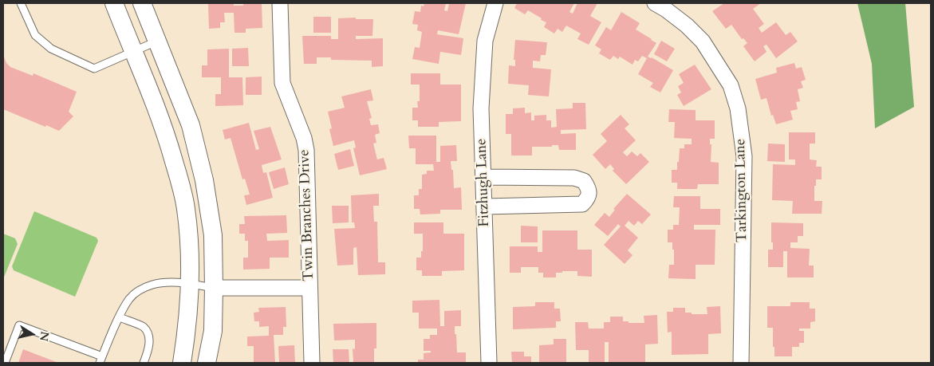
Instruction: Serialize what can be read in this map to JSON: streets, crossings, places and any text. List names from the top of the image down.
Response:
{
  "streets": {
    "street": ["Fitzhugh Lane", "Tarkington Lane", "Twin Branches Drive"]
  },
  "north": "right"
}
